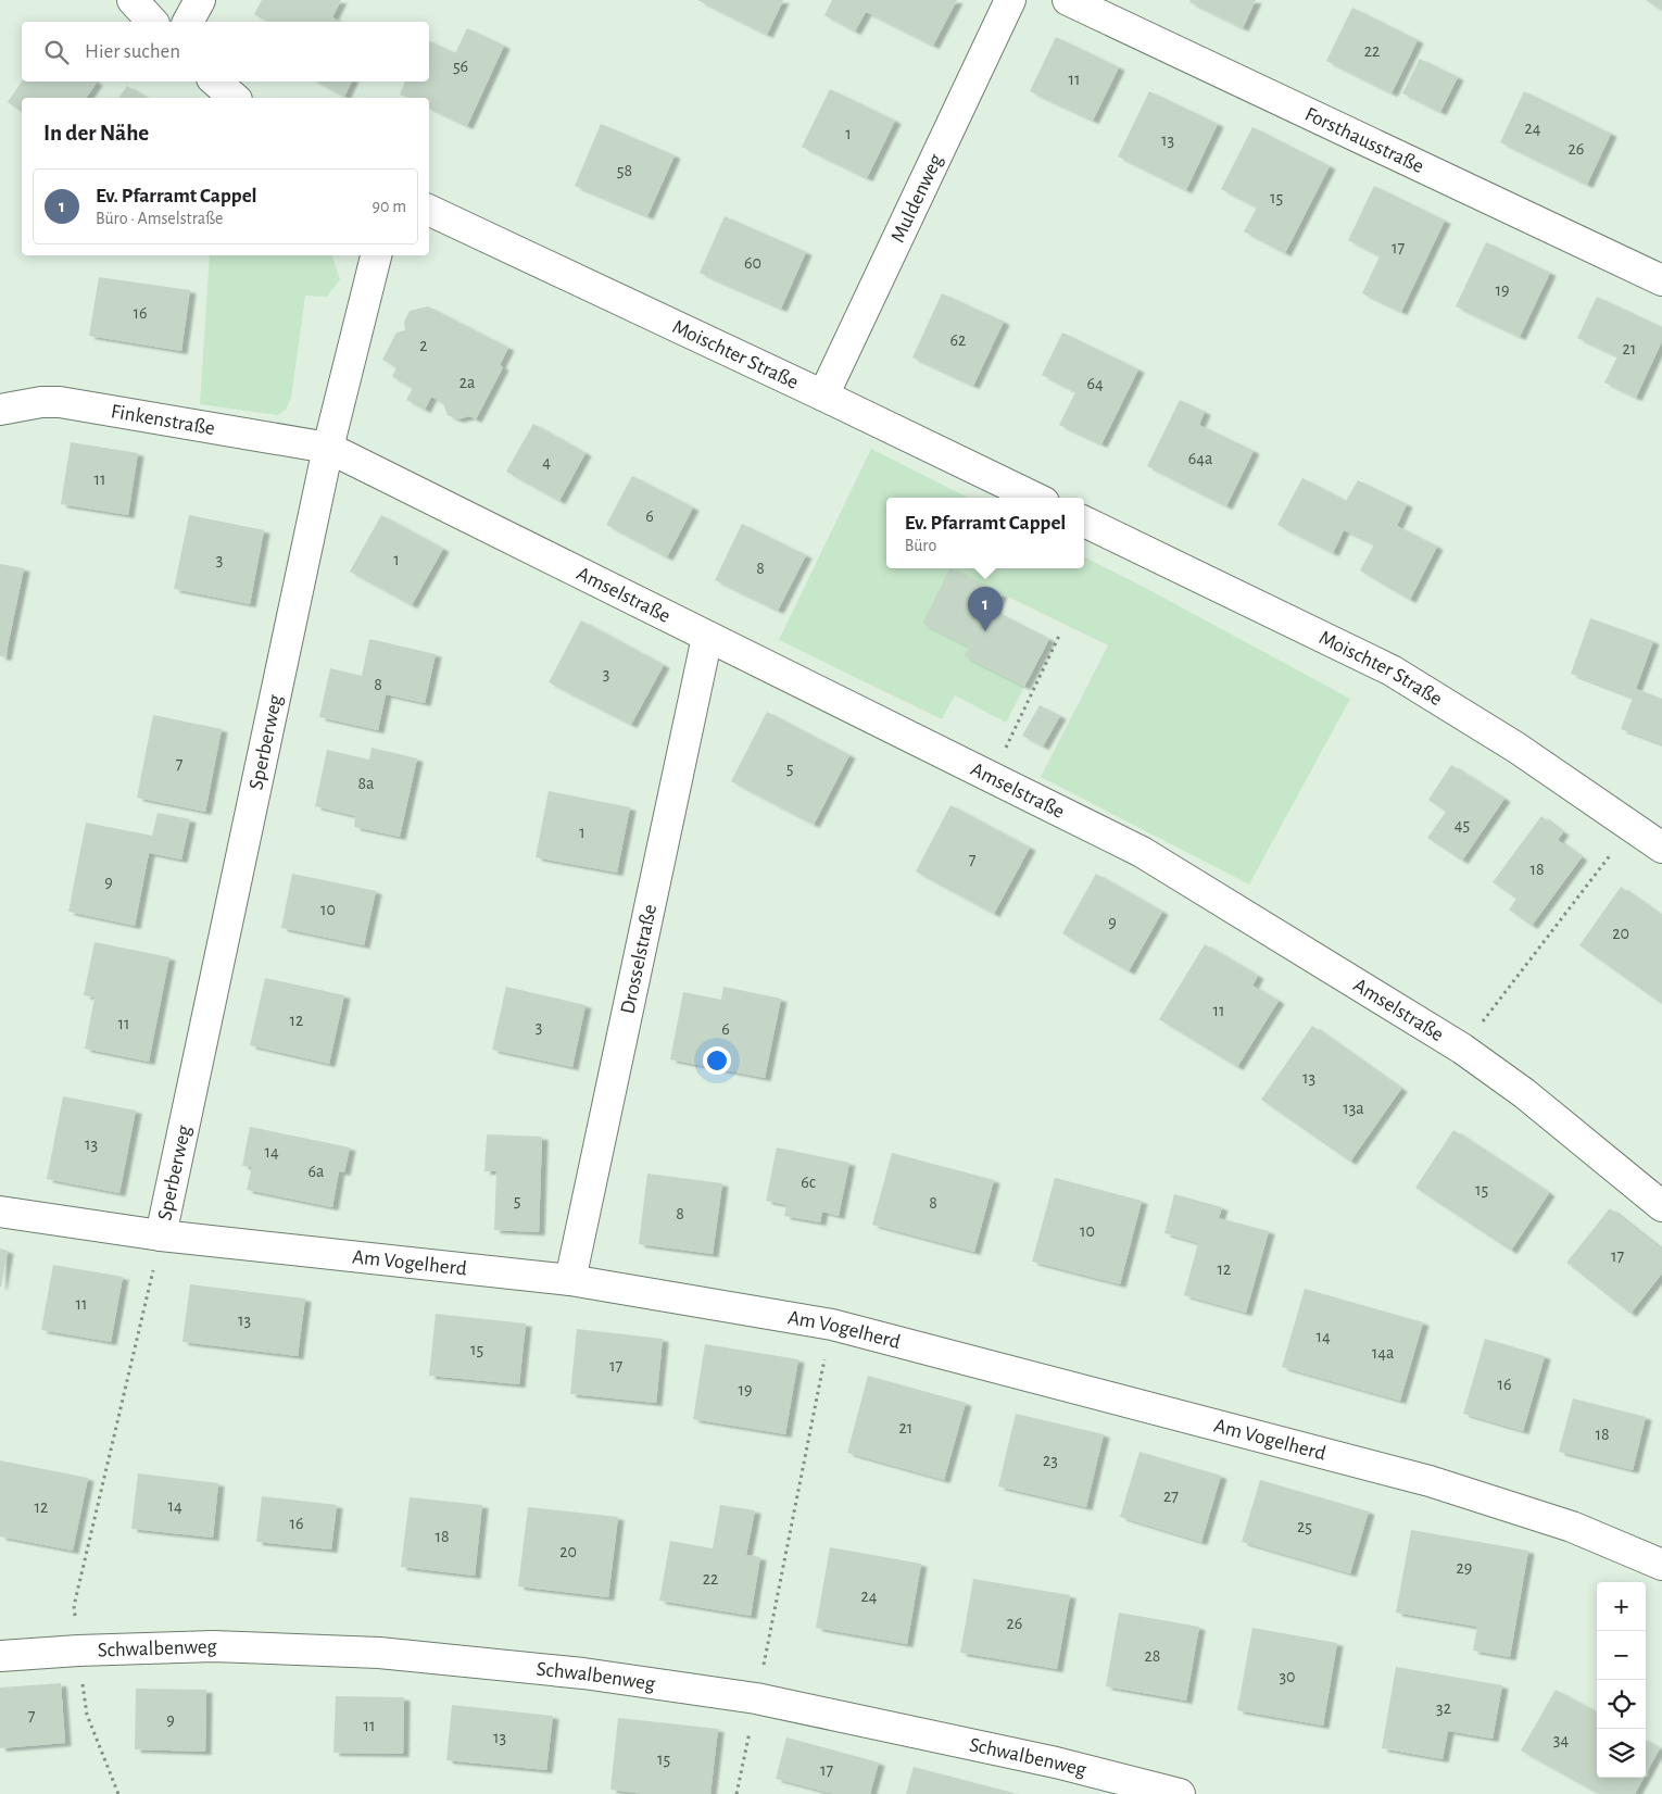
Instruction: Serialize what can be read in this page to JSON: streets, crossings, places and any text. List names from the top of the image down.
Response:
{
  "streets": {
    "street": [
      "Forsthausstraße",
      "Muldenweg",
      "Moischter Straße",
      "Finkenstraße",
      "Amselstraße",
      "Sperberweg",
      "Drosselstraße",
      "Am Vogelherd",
      "Schwalbenweg"
    ]
  },
  "crossings": [
    ["Muldenweg", "Moischter Straße"],
    ["Finkenstraße", "Amselstraße"],
    ["Finkenstraße", "Sperberweg"],
    ["Amselstraße", "Sperberweg"],
    ["Amselstraße", "Drosselstraße"],
    ["Sperberweg", "Am Vogelherd"],
    ["Drosselstraße", "Am Vogelherd"]
  ],
  "house_numbers": [
    "22",
    "56",
    "11",
    "24",
    "1",
    "13",
    "26",
    "58",
    "15",
    "17",
    "60",
    "19",
    "16",
    "62",
    "2",
    "21",
    "2a",
    "64",
    "64a",
    "4",
    "11",
    "6",
    "3",
    "1",
    "8",
    "3",
    "8",
    "7",
    "5",
    "8a",
    "45",
    "1",
    "7",
    "18",
    "9",
    "10",
    "9",
    "20",
    "11",
    "12",
    "11",
    "3",
    "6",
    "13",
    "13a",
    "13",
    "14",
    "6a",
    "6c",
    "15",
    "5",
    "8",
    "8",
    "10",
    "17",
    "12",
    "11",
    "13",
    "14",
    "15",
    "14a",
    "17",
    "16",
    "19",
    "21",
    "18",
    "23",
    "27",
    "14",
    "12",
    "16",
    "25",
    "18",
    "20",
    "29",
    "22",
    "24",
    "26",
    "28",
    "30",
    "32",
    "7",
    "9",
    "11",
    "13",
    "34",
    "15",
    "17"
  ],
  "page": {
    "search": "Hier suchen",
    "heading": "In der Nähe",
    "list": [
      {
        "mark": "1",
        "name": "Ev. Pfarramt Cappel",
        "note": "Büro · Amselstraße",
        "value": "90 m"
      }
    ],
    "popup": ["Ev. Pfarramt Cappel", "Büro"],
    "pins": "1",
    "map_buttons": ["+", "−"]
  }
}
